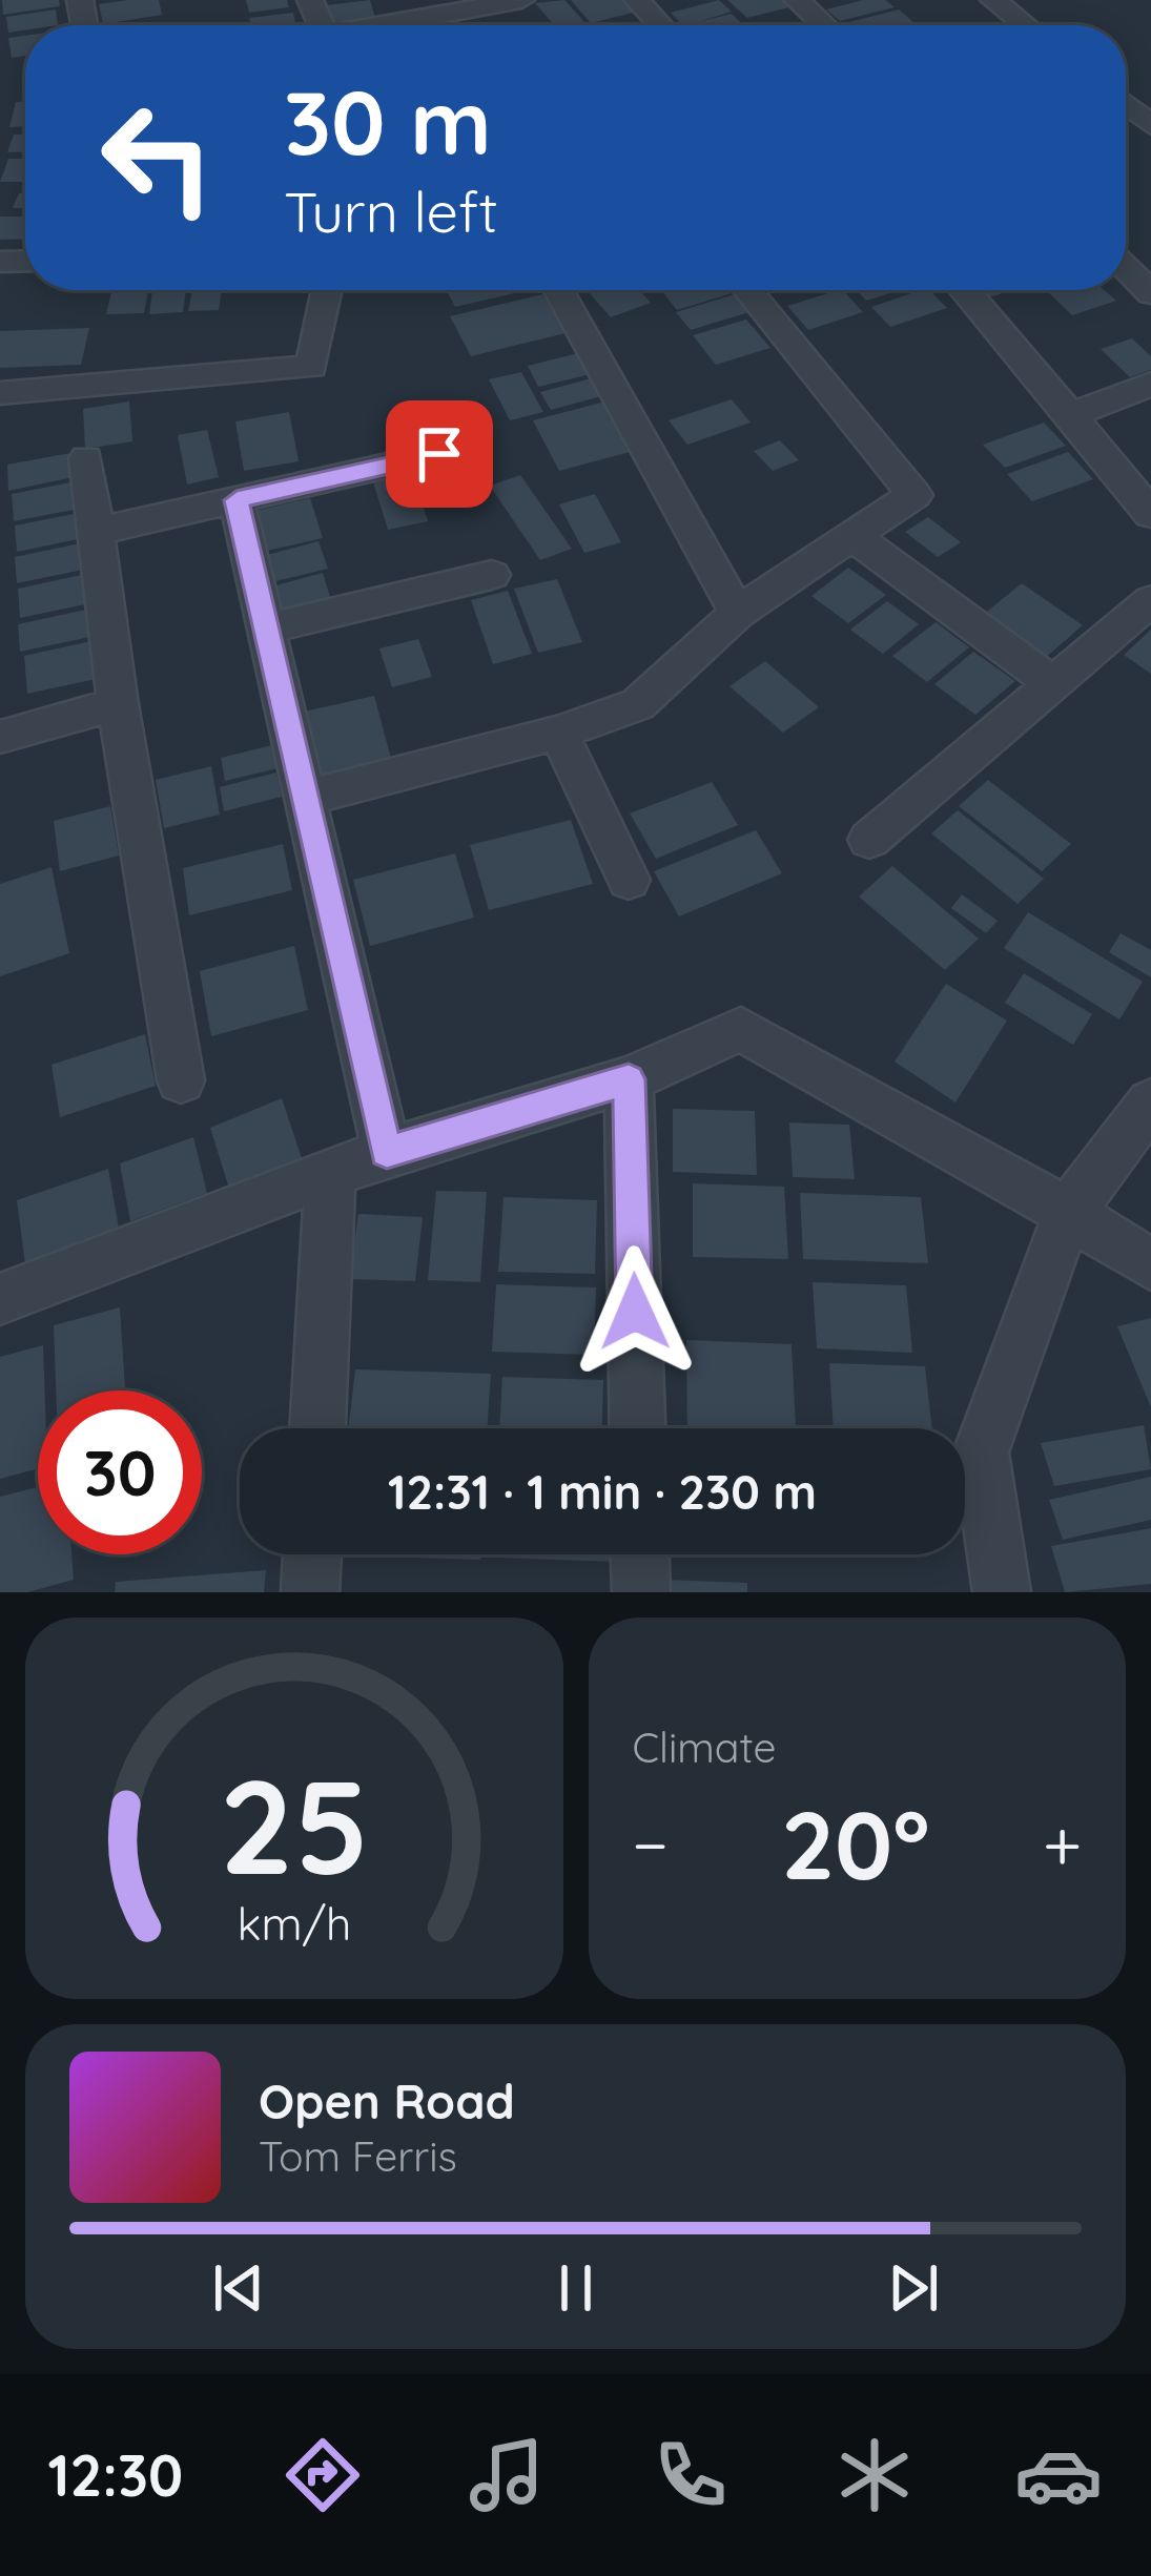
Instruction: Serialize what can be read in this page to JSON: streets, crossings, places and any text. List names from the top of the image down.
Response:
{
  "page": {
    "turn": ["30 m", "Turn left"],
    "limit": "30",
    "trip": "12:31 · 1 min · 230 m",
    "tile": "Climate",
    "heat": ["−", "20°", "+"],
    "song": ["Open Road", "Tom Ferris"],
    "tabs": "12:30",
    "gauge": ["25", "km/h"]
  }
}
